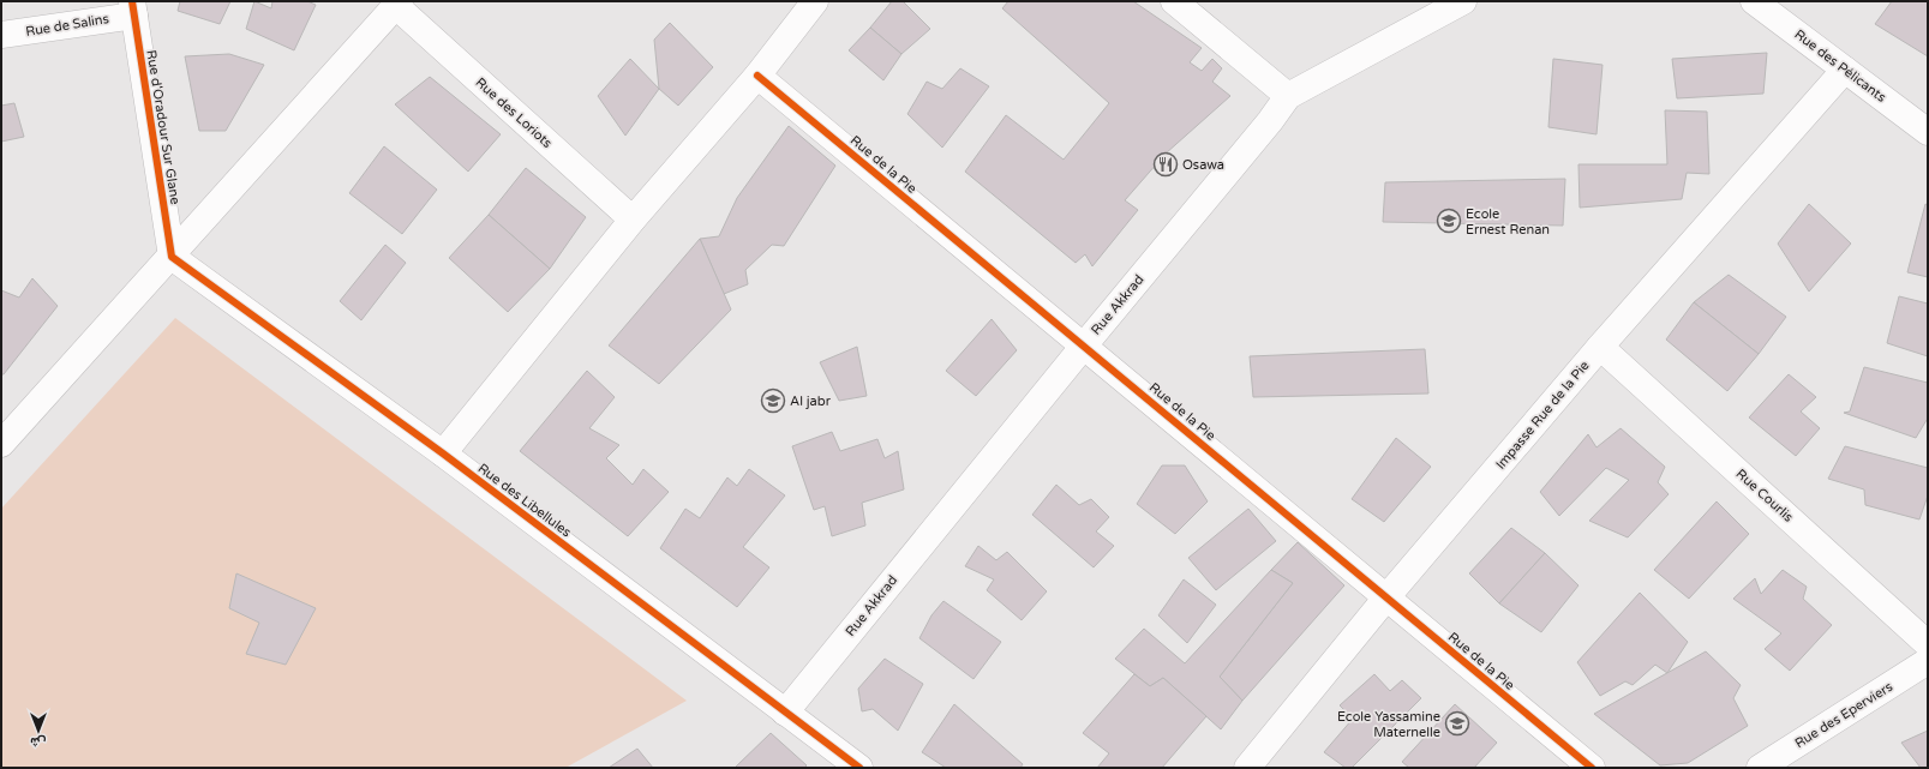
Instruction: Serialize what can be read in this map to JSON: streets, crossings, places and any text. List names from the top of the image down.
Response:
{
  "streets": {
    "street": [
      "Rue de Salins",
      "Rue des Pélicants",
      "Rue des Loriots",
      "Rue d'Oradour Sur Glane",
      "Rue de la Pie",
      "Rue Akkrad",
      "Impasse Rue de la Pie",
      "Rue Courlis",
      "Rue des Libellules",
      "Rue des Eperviers"
    ]
  },
  "crossings": [
    ["Rue de Salins", "Rue d'Oradour Sur Glane"],
    ["Rue des Pélicants", "Impasse Rue de la Pie"],
    ["Rue d'Oradour Sur Glane", "Rue des Libellules"],
    ["Rue de la Pie", "Rue Akkrad"],
    ["Rue de la Pie", "Impasse Rue de la Pie"],
    ["Rue Akkrad", "Rue des Libellules"],
    ["Impasse Rue de la Pie", "Rue Courlis"]
  ],
  "places": {
    "restaurant": ["Osawa"],
    "school or university": ["Ecole Ernest Renan", "Al jabr", "Ecole Yassamine Maternelle"]
  },
  "north": "bottom"
}
